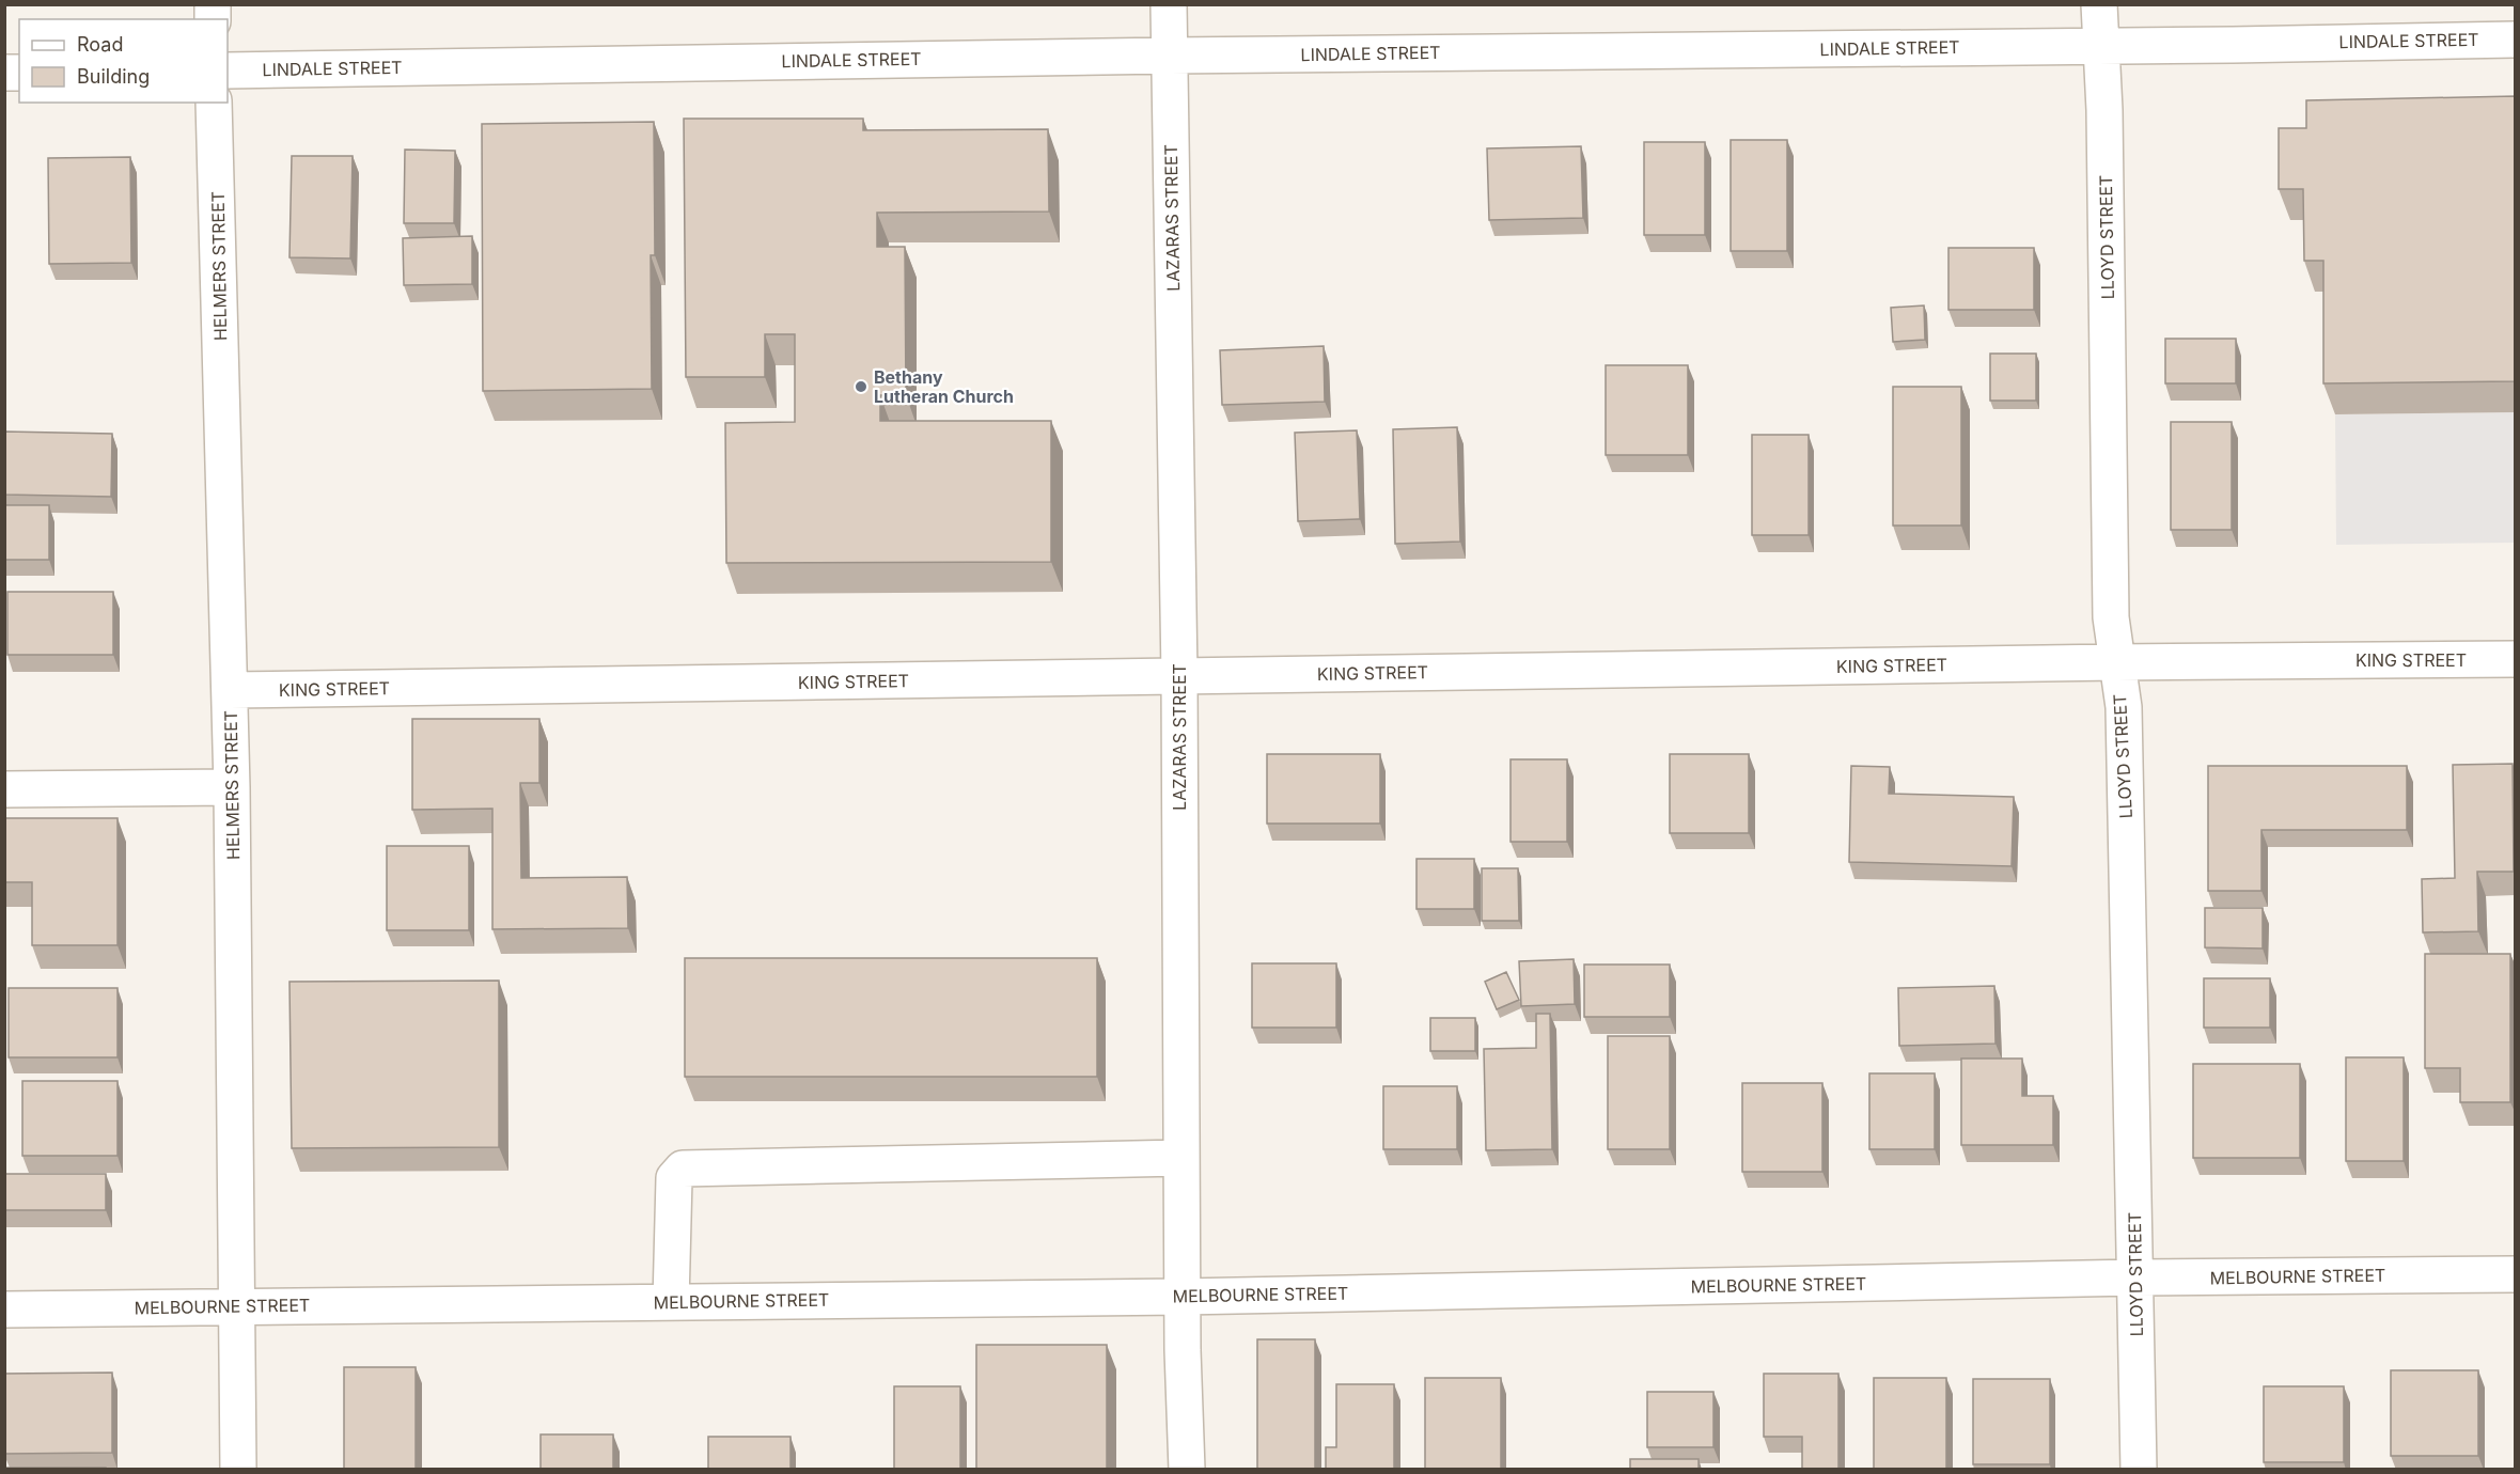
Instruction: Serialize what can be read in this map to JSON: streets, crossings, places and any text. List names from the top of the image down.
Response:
{
  "streets": {
    "street": [
      "LINDALE STREET",
      "LAZARAS STREET",
      "LLOYD STREET",
      "HELMERS STREET",
      "KING STREET",
      "MELBOURNE STREET"
    ]
  },
  "crossings": [
    ["LINDALE STREET", "LAZARAS STREET"],
    ["LINDALE STREET", "LLOYD STREET"],
    ["LAZARAS STREET", "KING STREET"],
    ["LAZARAS STREET", "MELBOURNE STREET"],
    ["LLOYD STREET", "KING STREET"],
    ["LLOYD STREET", "MELBOURNE STREET"],
    ["HELMERS STREET", "KING STREET"],
    ["HELMERS STREET", "MELBOURNE STREET"]
  ],
  "places": ["Bethany Lutheran Church"],
  "legend": ["Road", "Building"]
}
